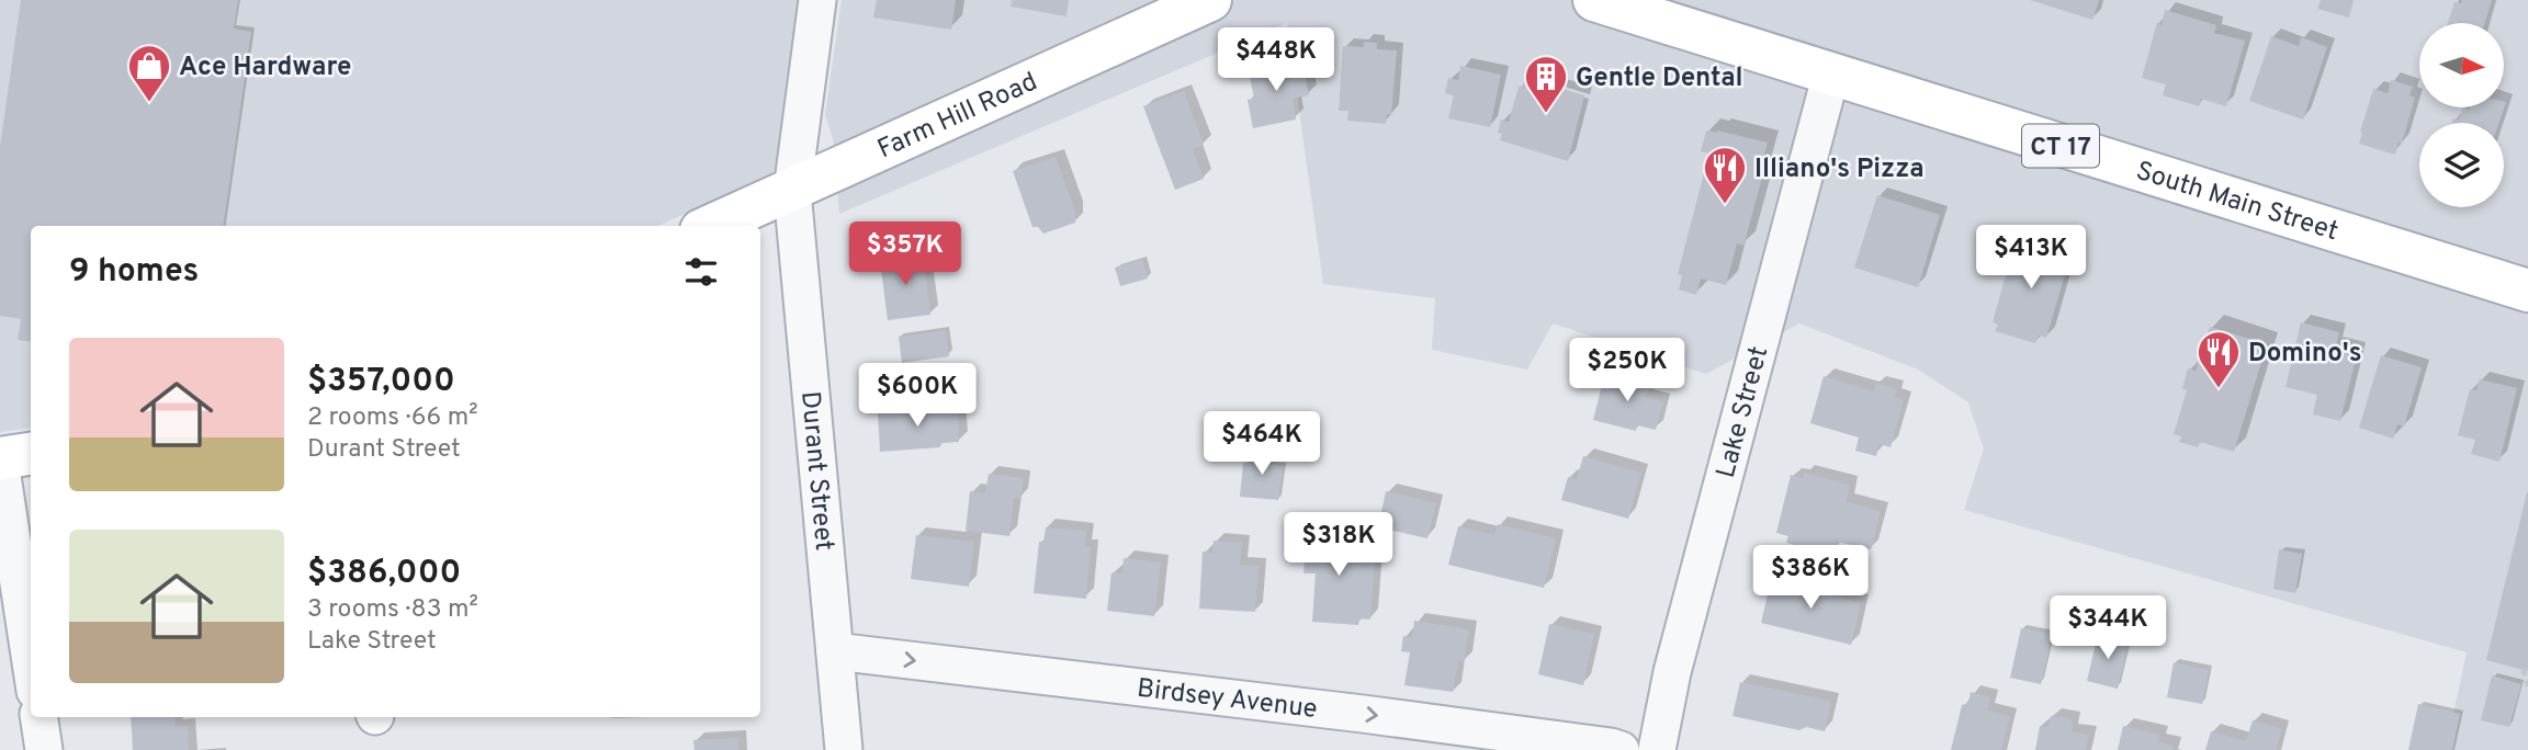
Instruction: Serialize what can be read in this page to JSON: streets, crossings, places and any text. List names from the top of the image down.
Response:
{
  "streets": {
    "main road": ["Farm Hill Road", "CT 17", "South Main Street"],
    "street": ["Lake Street", "Durant Street", "Birdsey Avenue"]
  },
  "crossings": [
    ["Farm Hill Road", "Durant Street"],
    ["South Main Street", "Lake Street"],
    ["Durant Street", "Birdsey Avenue"]
  ],
  "one_way": ["Birdsey Avenue"],
  "places": {
    "shop": ["Ace Hardware"],
    "building": ["Gentle Dental"],
    "restaurant": ["Illiano's Pizza", "Domino's"]
  },
  "north": "right",
  "page": {
    "price": [
      "$448K",
      "$357K",
      "$413K",
      "$250K",
      "$600K",
      "$464K",
      "$318K",
      "$386K",
      "$344K"
    ],
    "heading": "9 homes",
    "list": [
      {
        "name": "$357,000",
        "note": "2 rooms · 66 m² · Durant Street"
      },
      {
        "name": "$386,000",
        "note": "3 rooms · 83 m² · Lake Street"
      }
    ]
  }
}
